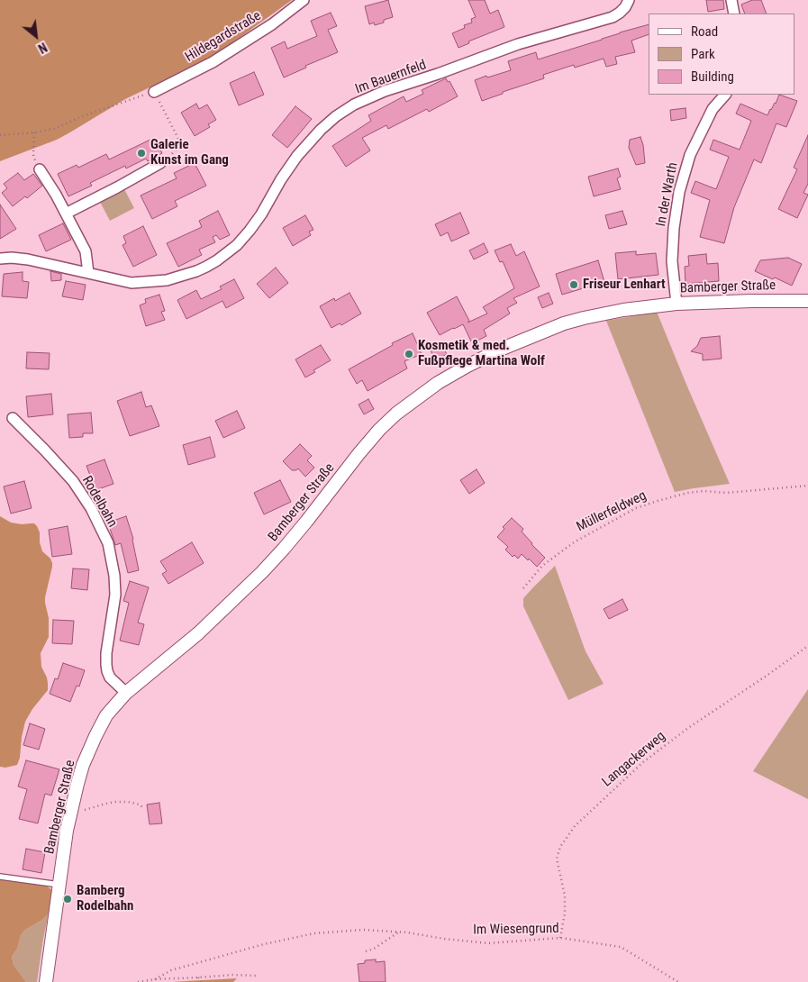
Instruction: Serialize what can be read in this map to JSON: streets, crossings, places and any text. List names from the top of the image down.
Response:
{
  "streets": {
    "street": [
      "Hildegardstraße",
      "Im Bauernfeld",
      "In der Warth",
      "Bamberger Straße",
      "Rodelbahn"
    ],
    "path": ["Müllerfeldweg", "Langackerweg", "Im Wiesengrund"]
  },
  "crossings": [
    ["In der Warth", "Bamberger Straße"],
    ["Bamberger Straße", "Rodelbahn"],
    ["Langackerweg", "Im Wiesengrund"]
  ],
  "places": [
    "Galerie Kunst im Gang",
    "Friseur Lenhart",
    "Kosmetik & med. Fußpflege Martina Wolf",
    "Bamberg Rodelbahn"
  ],
  "legend": ["Road", "Park", "Building"],
  "north": "bottom right"
}
